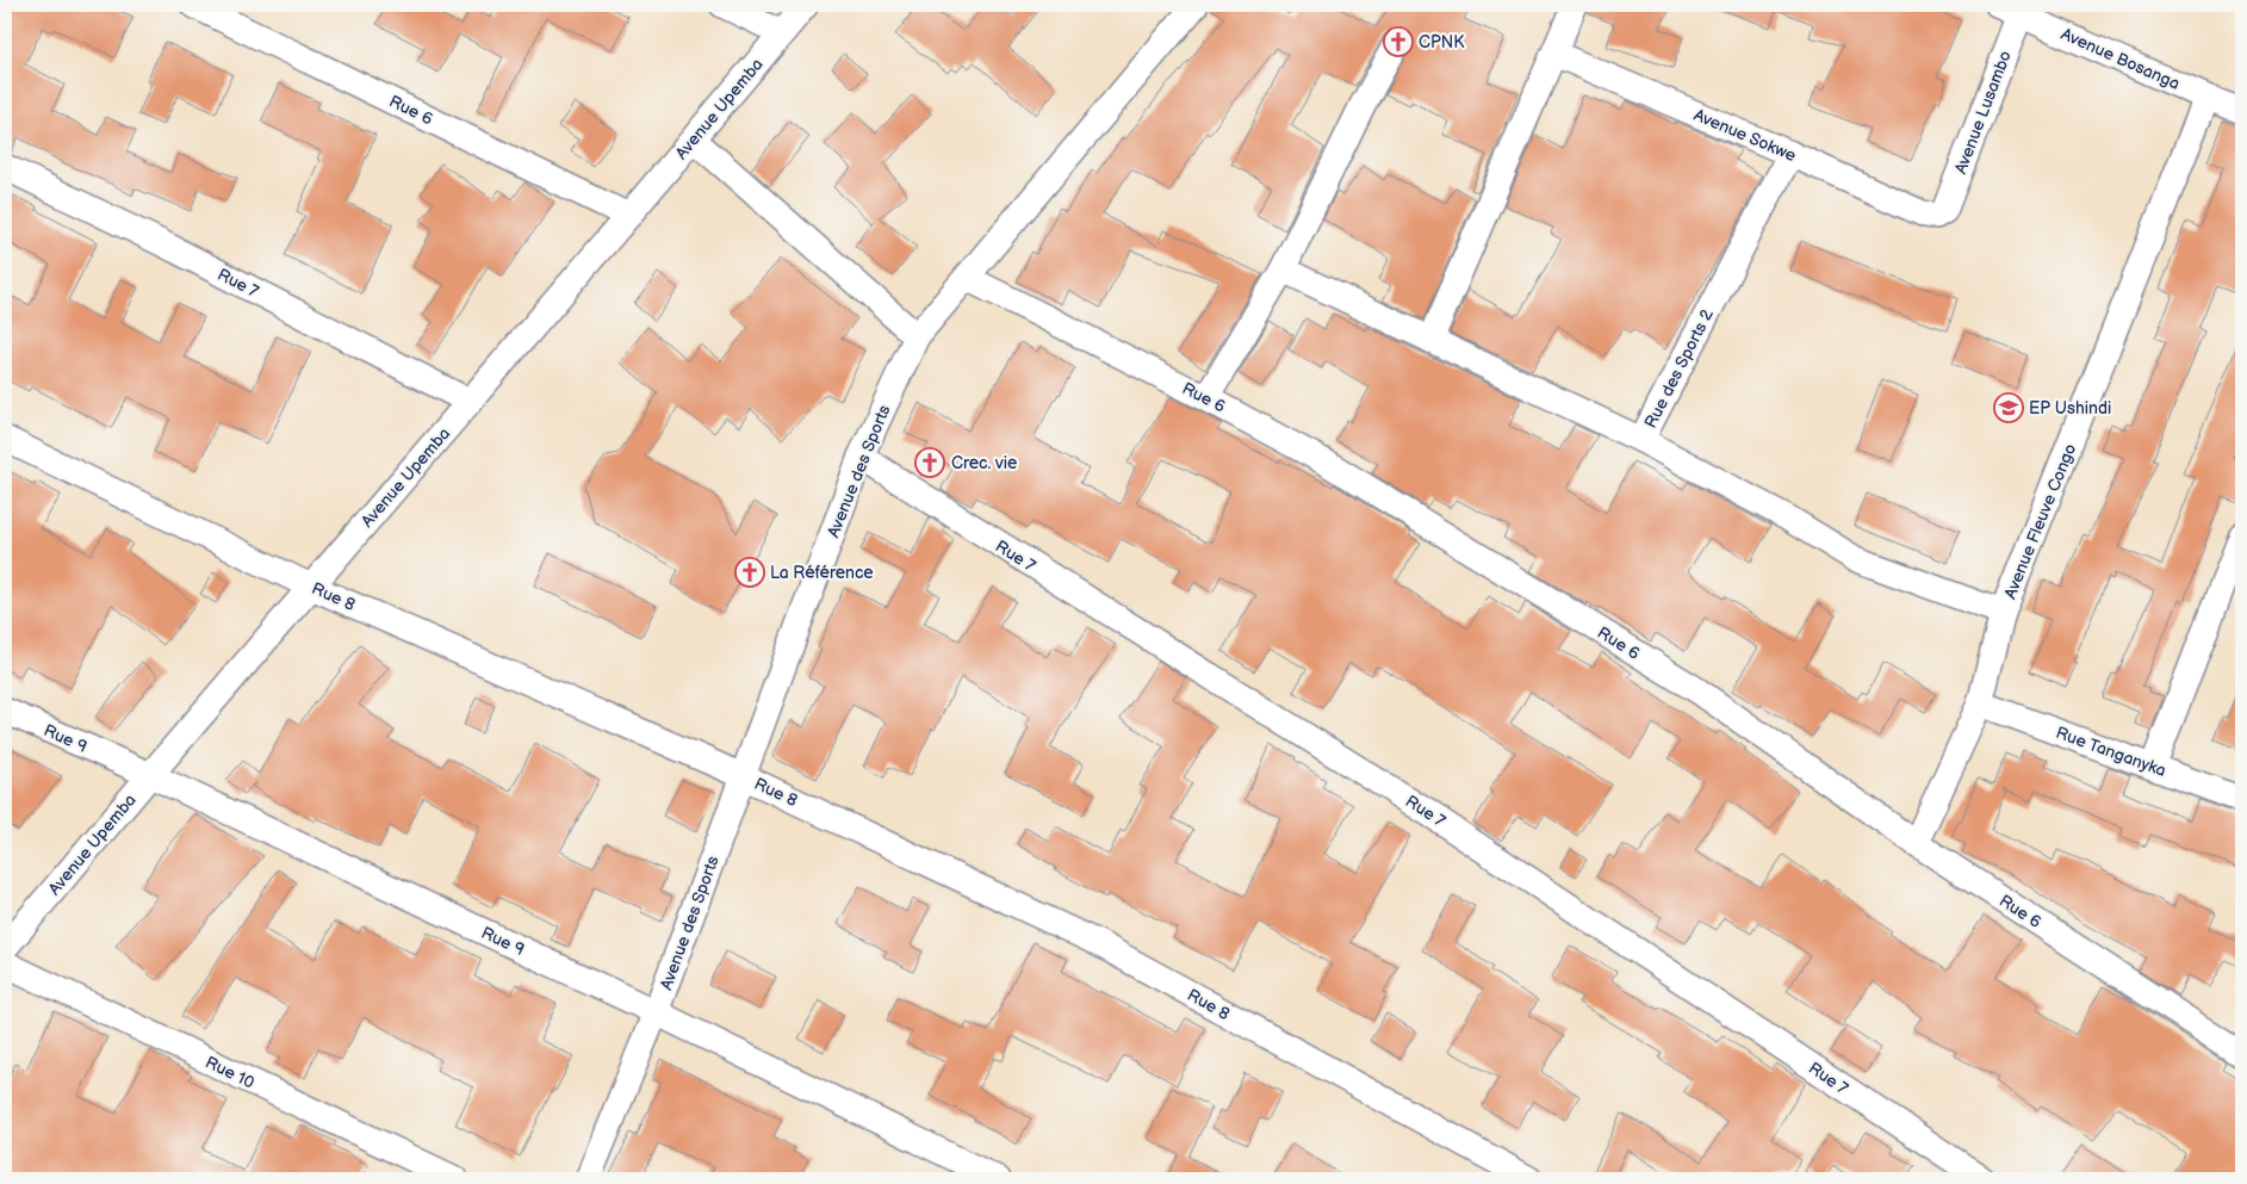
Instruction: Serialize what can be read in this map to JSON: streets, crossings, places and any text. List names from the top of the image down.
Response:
{
  "streets": {
    "street": [
      "Avenue Bosanga",
      "Avenue Upemba",
      "Rue 6",
      "Avenue Lusambo",
      "Avenue Sokwe",
      "Rue 7",
      "Rue des Sports 2",
      "Avenue des Sports",
      "Avenue Fleuve Congo",
      "Rue 8",
      "Rue 9",
      "Rue Tanganyka",
      "Rue 10"
    ]
  },
  "crossings": [
    ["Avenue Bosanga", "Avenue Lusambo"],
    ["Avenue Bosanga", "Avenue Fleuve Congo"],
    ["Avenue Upemba", "Rue 6"],
    ["Avenue Upemba", "Rue 7"],
    ["Avenue Upemba", "Rue 8"],
    ["Avenue Upemba", "Rue 9"],
    ["Rue 6", "Avenue des Sports"],
    ["Rue 6", "Avenue Fleuve Congo"],
    ["Avenue Lusambo", "Avenue Sokwe"],
    ["Avenue Sokwe", "Rue des Sports 2"],
    ["Rue 7", "Avenue des Sports"],
    ["Avenue des Sports", "Rue 8"],
    ["Avenue des Sports", "Rue 9"],
    ["Avenue Fleuve Congo", "Rue Tanganyka"]
  ],
  "places": {
    "church": ["CPNK", "Crec. vie", "La Référence"],
    "school or university": ["EP Ushindi"]
  }
}
